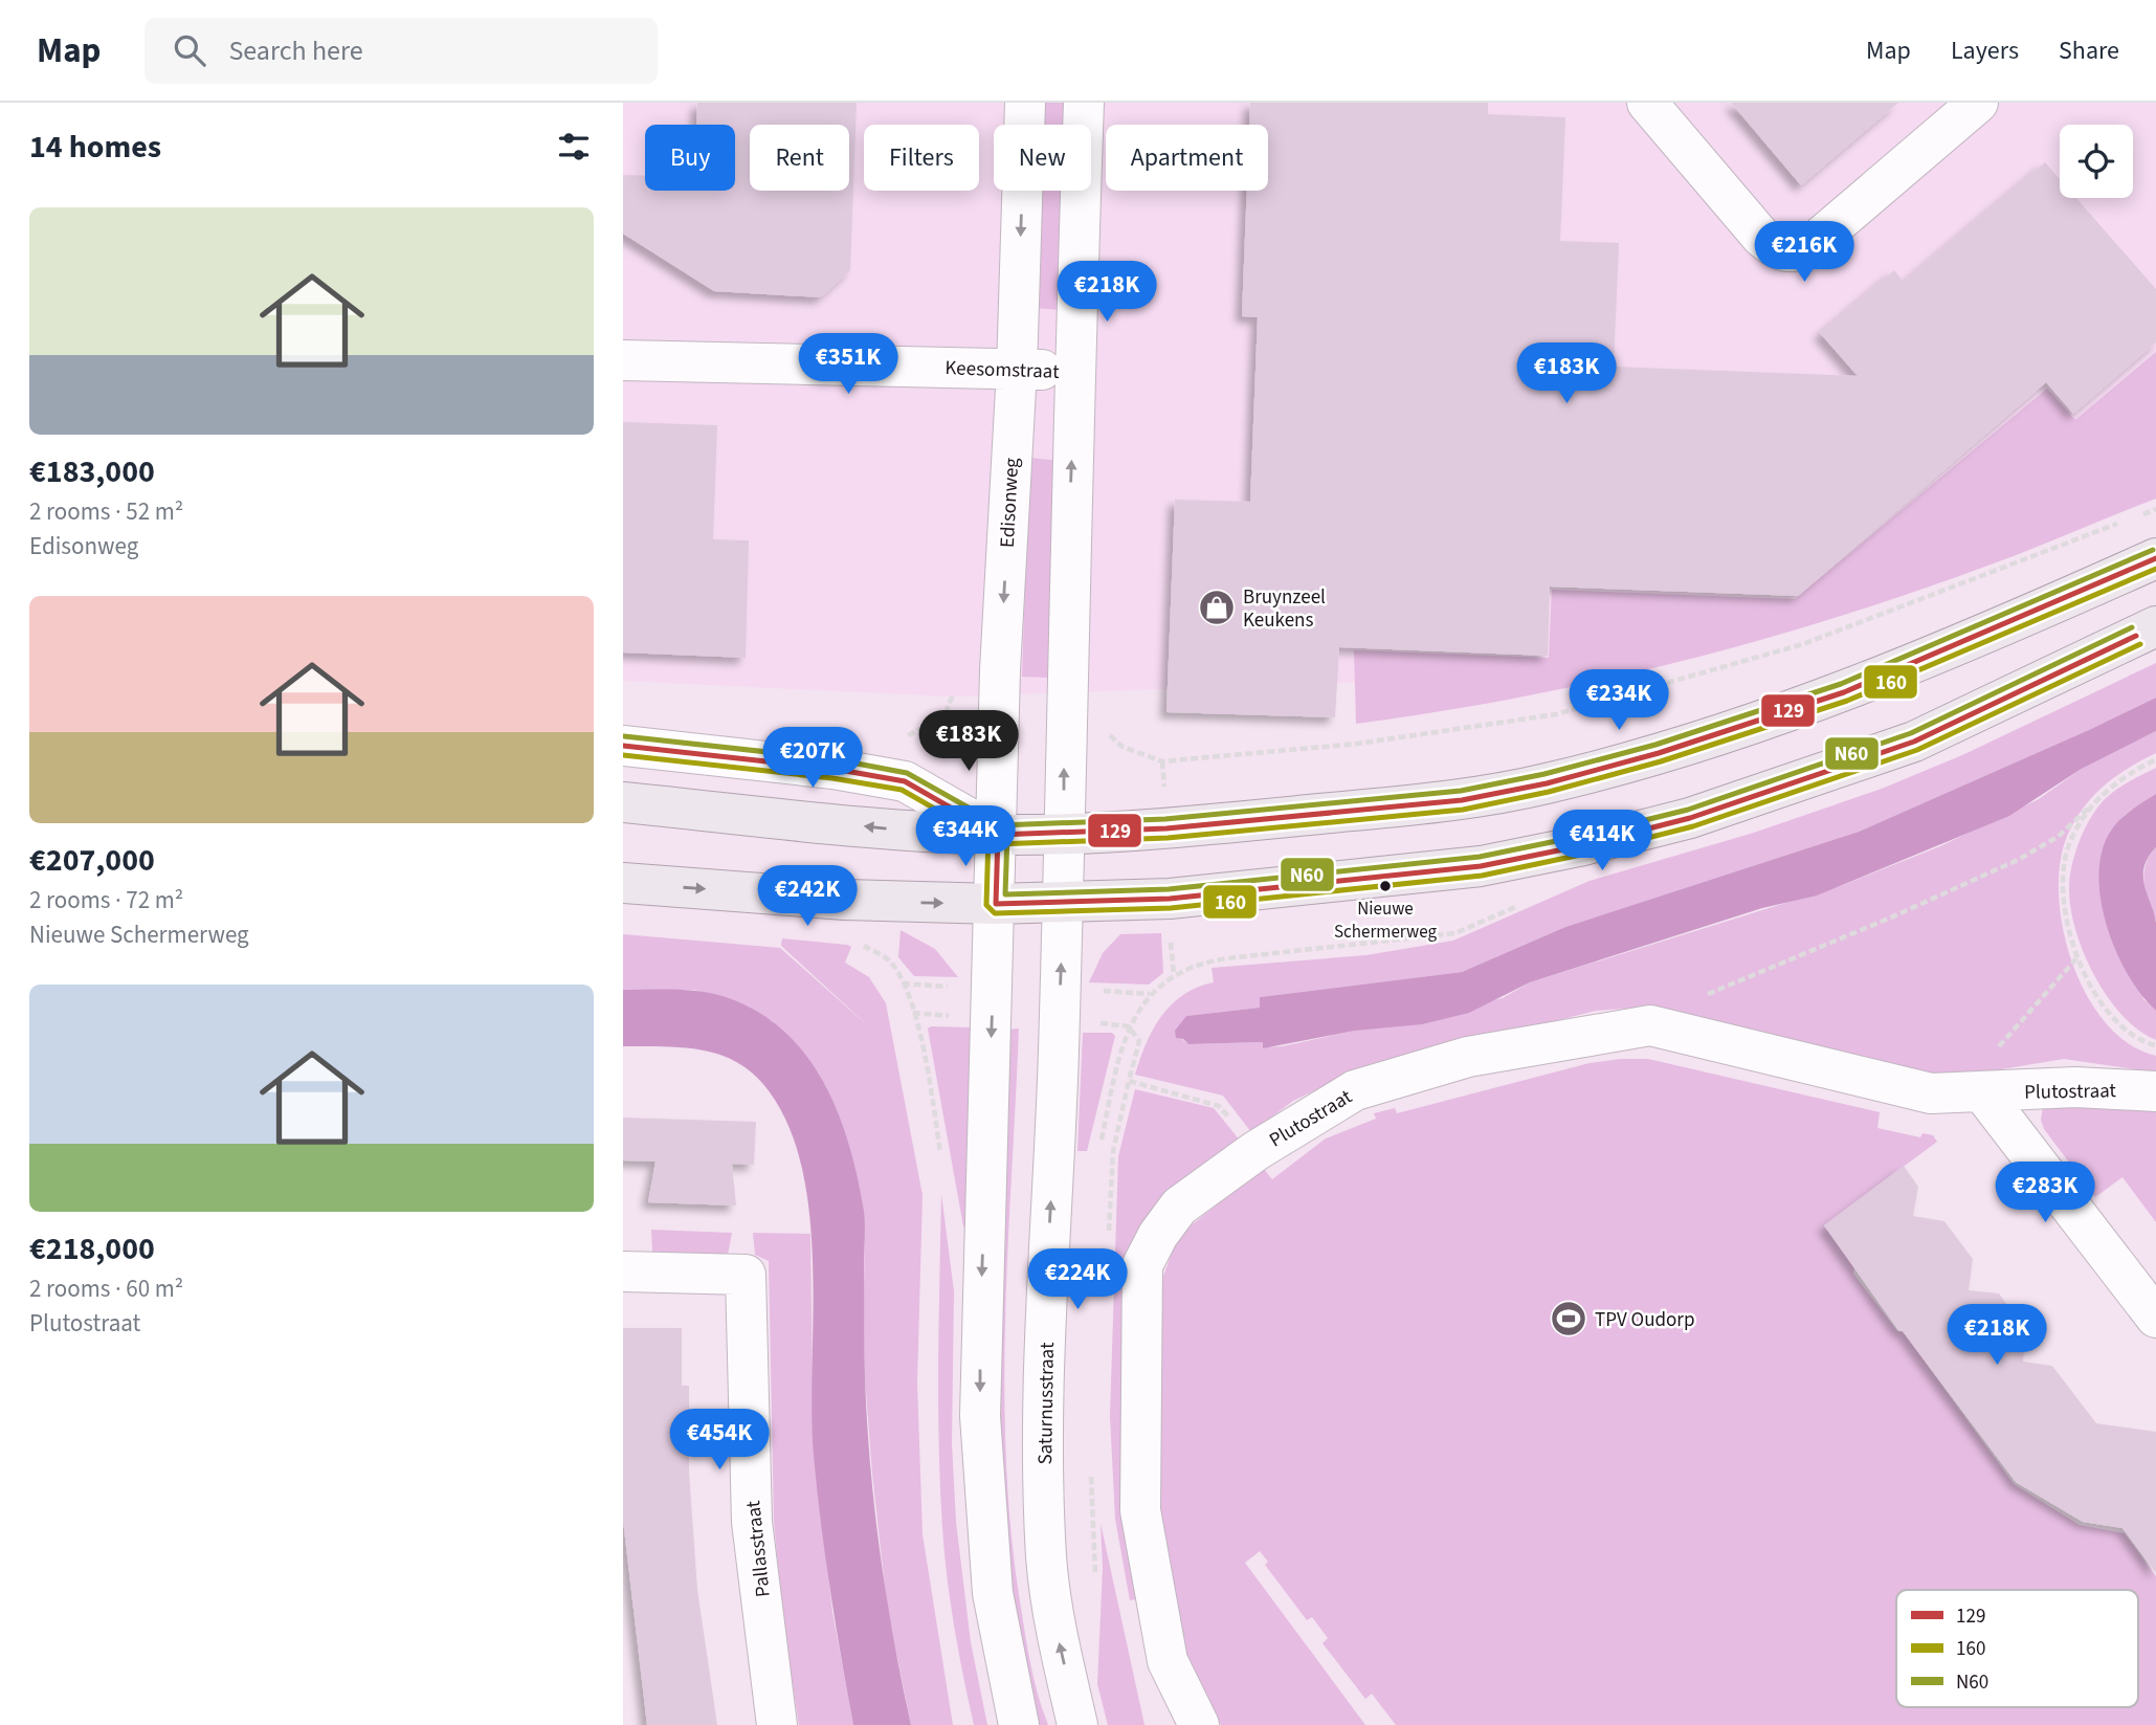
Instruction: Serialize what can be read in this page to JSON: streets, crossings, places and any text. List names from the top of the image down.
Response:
{
  "streets": {
    "street": [
      "Keesomstraat",
      "Edisonweg",
      "Plutostraat",
      "Saturnusstraat",
      "Pallasstraat"
    ]
  },
  "crossings": [
    ["Keesomstraat", "Edisonweg"]
  ],
  "places": {
    "shop": ["Bruynzeel Keukens"],
    "other": ["Nieuwe Schermerweg"],
    "sports": ["TPV Oudorp"]
  },
  "lines": ["transit line N60", "transit line 129", "transit line 160"],
  "legend": ["129", "160", "N60"],
  "page": {
    "header": "Map",
    "search": "Search here",
    "nav": ["Map", "Layers", "Share"],
    "heading": "14 homes",
    "chip": [
      "Buy",
      "Rent",
      "Filters",
      "New",
      "Apartment"
    ],
    "list": [
      {
        "name": "€183,000",
        "note": "2 rooms · 52 m² · Edisonweg"
      },
      {
        "name": "€207,000",
        "note": "2 rooms · 72 m² · Nieuwe Schermerweg"
      },
      {
        "name": "€218,000",
        "note": "2 rooms · 60 m² · Plutostraat"
      }
    ],
    "price": [
      "€216K",
      "€218K",
      "€351K",
      "€183K",
      "€234K",
      "€183K",
      "€207K",
      "€344K",
      "€414K",
      "€242K",
      "€283K",
      "€224K",
      "€218K",
      "€454K"
    ]
  }
}
